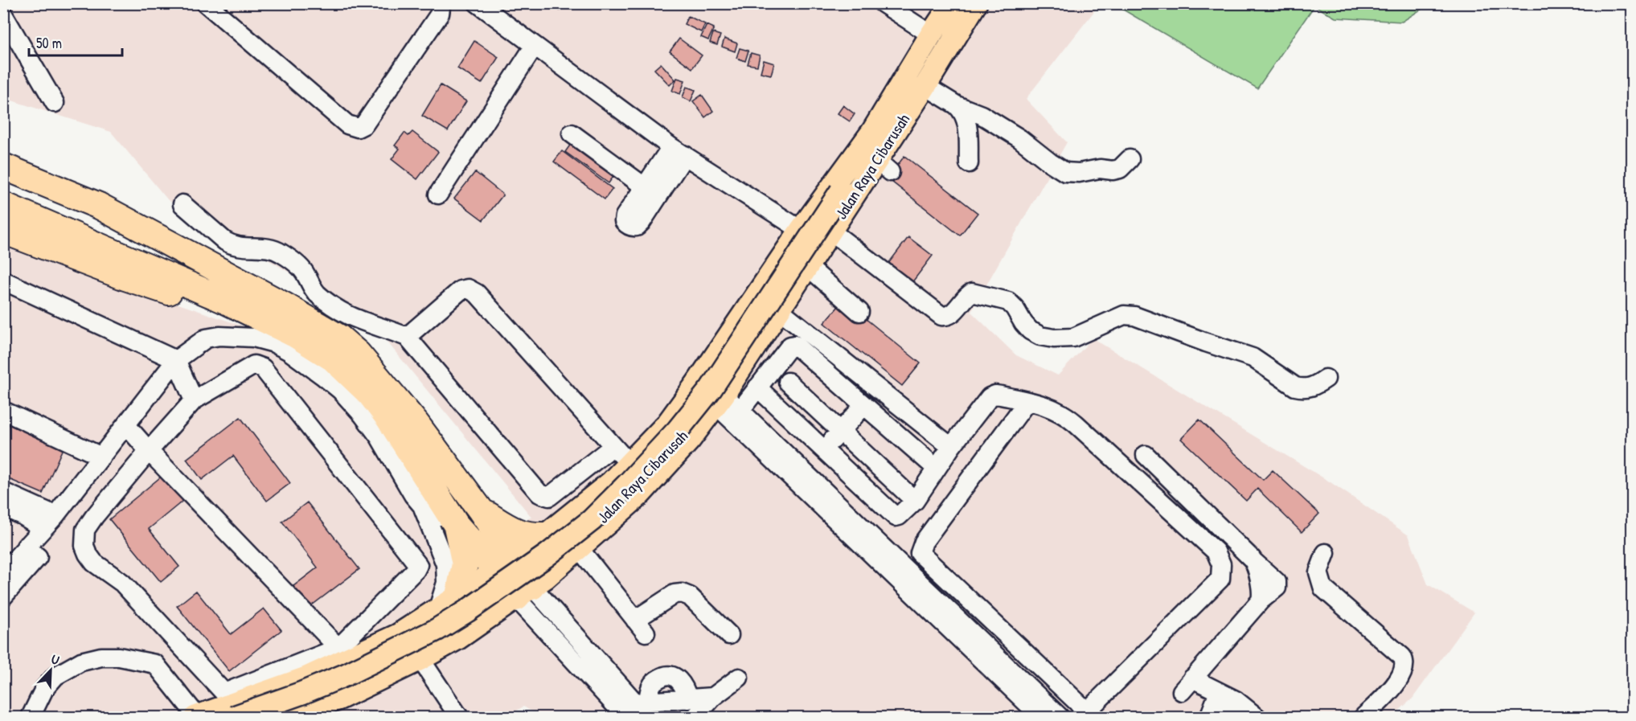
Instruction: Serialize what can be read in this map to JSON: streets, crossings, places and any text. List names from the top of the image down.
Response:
{
  "streets": {
    "main road": ["Jalan Raya Cibarusah"]
  },
  "scale_bar": "50 m",
  "north": "top right"
}
